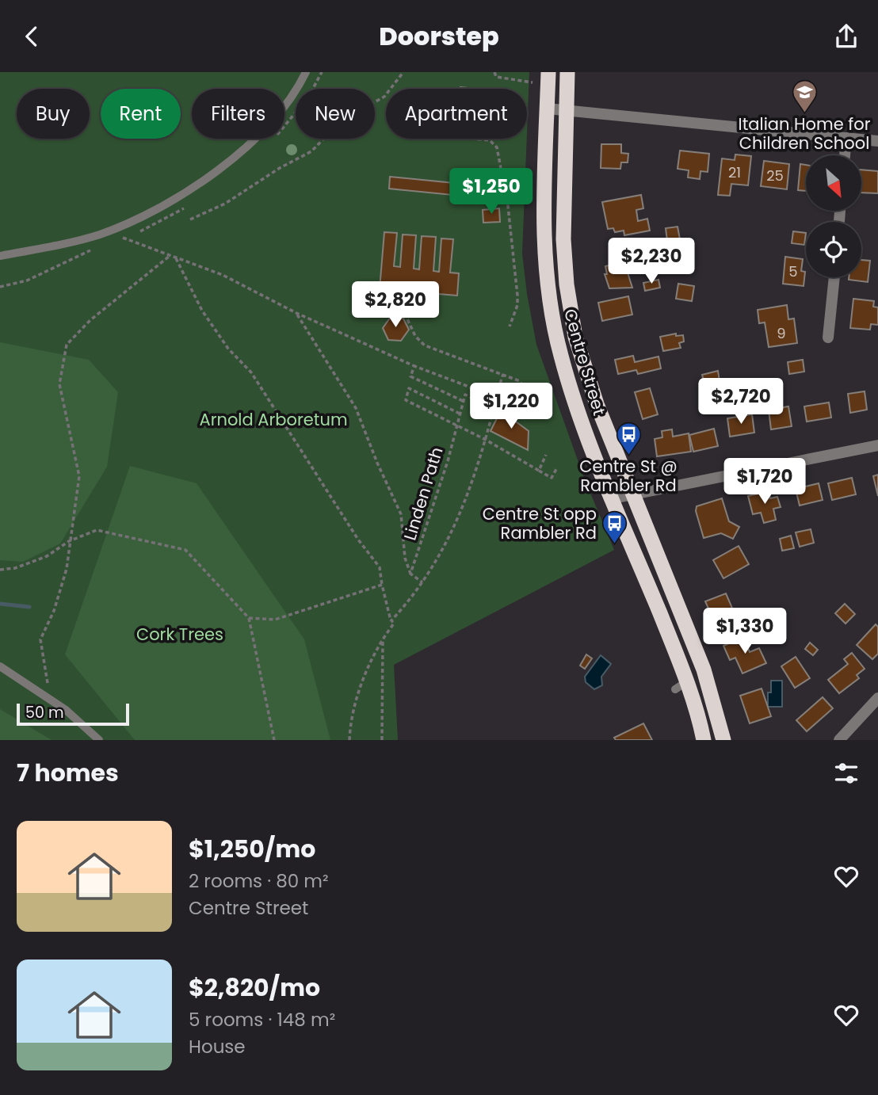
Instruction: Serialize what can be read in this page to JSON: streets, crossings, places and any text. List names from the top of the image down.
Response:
{
  "streets": {
    "highway": ["Centre Street"],
    "path": ["Linden Path"]
  },
  "parks": ["Arnold Arboretum", "Cork Trees"],
  "places": {
    "school or university": ["Italian Home for Children School"],
    "bus stop": ["Centre St @ Rambler Rd", "Centre St opp Rambler Rd"]
  },
  "house_numbers": [
    "21",
    "25",
    "5",
    "9"
  ],
  "scale_bar": "50 m",
  "north": "bottom right",
  "page": {
    "header": "Doorstep",
    "chip": [
      "Buy",
      "Rent",
      "Filters",
      "New",
      "Apartment"
    ],
    "price": [
      "$1,250",
      "$2,230",
      "$2,820",
      "$2,720",
      "$1,220",
      "$1,720",
      "$1,330"
    ],
    "scale": "50 m",
    "heading": "7 homes",
    "list": [
      {
        "name": "$1,250/mo",
        "note": "2 rooms · 80 m² · Centre Street"
      },
      {
        "name": "$2,820/mo",
        "note": "5 rooms · 148 m² · House"
      }
    ]
  }
}
